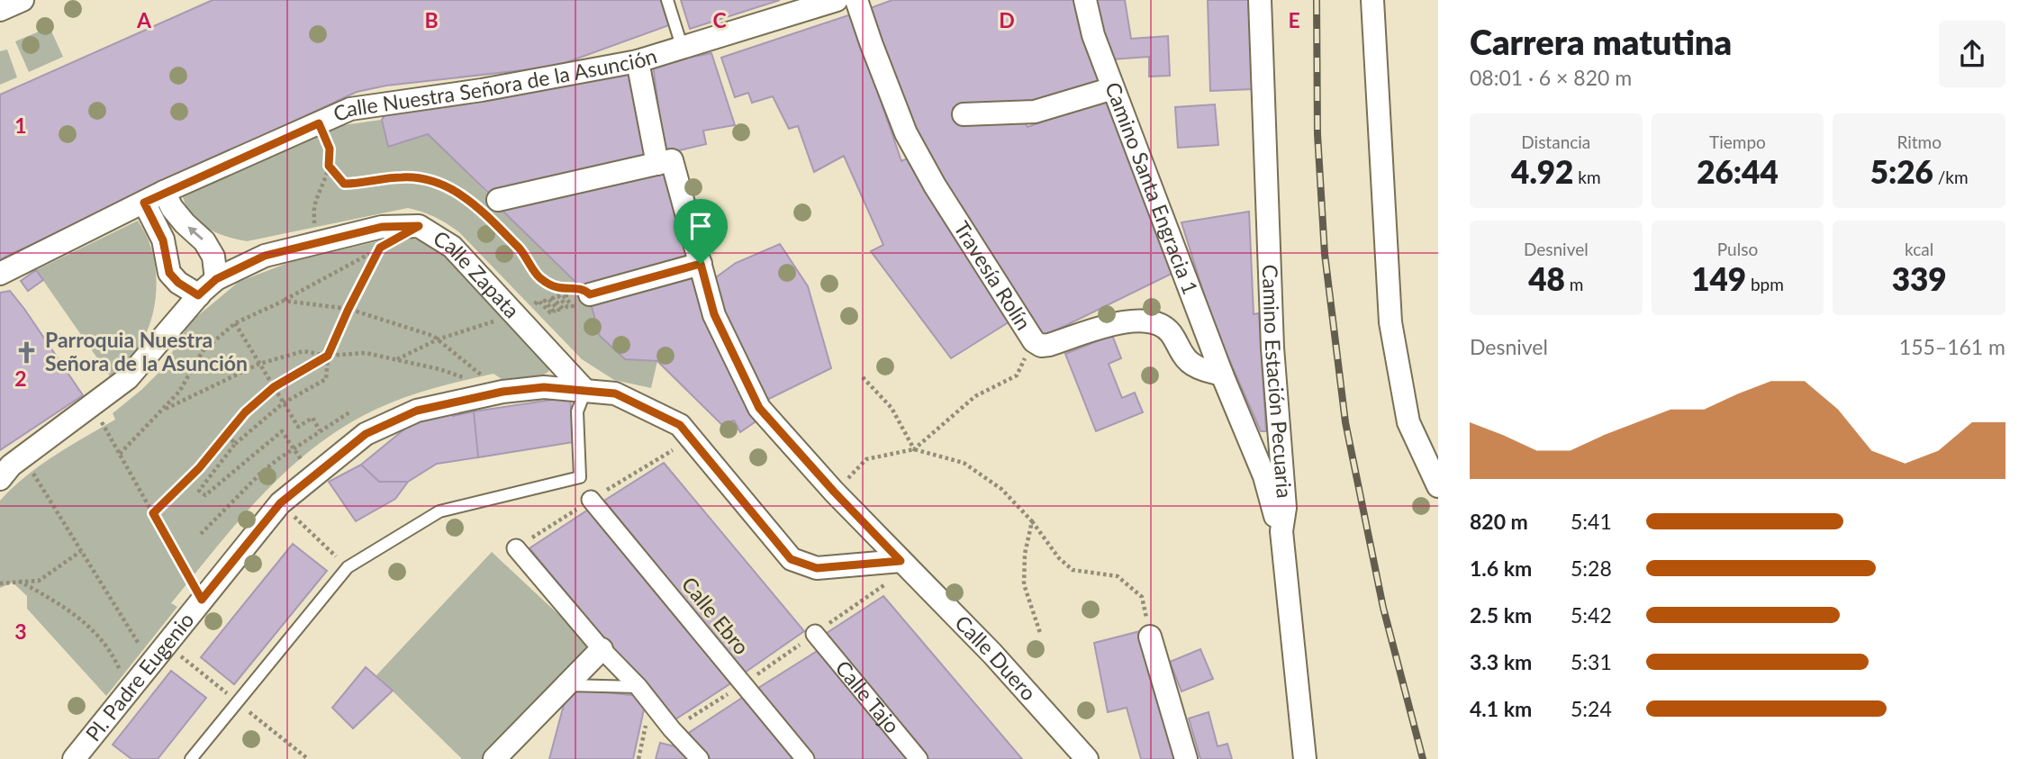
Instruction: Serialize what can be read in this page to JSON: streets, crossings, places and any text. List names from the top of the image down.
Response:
{
  "streets": {
    "street": [
      "Calle Nuestra Señora de la Asunción",
      "Camino Santa Engracia 1",
      "Travesía Rolín",
      "Calle Zapata",
      "Camino Estación Pecuaria",
      "Calle Ebro",
      "Calle Duero",
      "Pl. Padre Eugenio",
      "Calle Tajo"
    ]
  },
  "crossings": [
    ["Camino Santa Engracia 1", "Travesía Rolín"],
    ["Calle Zapata", "Pl. Padre Eugenio"]
  ],
  "places": {
    "church": ["Parroquia Nuestra Señora de la Asunción"]
  },
  "page": {
    "heading": ["Carrera matutina", "08:01 · 6 × 820 m"],
    "stats": [
      ["Distancia", "4.92 km"],
      ["Tiempo", "26:44"],
      ["Ritmo", "5:26 /km"],
      ["Desnivel", "48 m"],
      ["Pulso", "149 bpm"],
      ["kcal", "339"]
    ],
    "chart": ["Desnivel", "155–161 m"],
    "list": [
      {
        "name": "820 m",
        "note": "5:41"
      },
      {
        "name": "1.6 km",
        "note": "5:28"
      },
      {
        "name": "2.5 km",
        "note": "5:42"
      },
      {
        "name": "3.3 km",
        "note": "5:31"
      },
      {
        "name": "4.1 km",
        "note": "5:24"
      }
    ]
  },
  "grid": {
    "columns": [
      "A",
      "B",
      "C",
      "D",
      "E"
    ],
    "rows": ["1", "2", "3"]
  }
}
